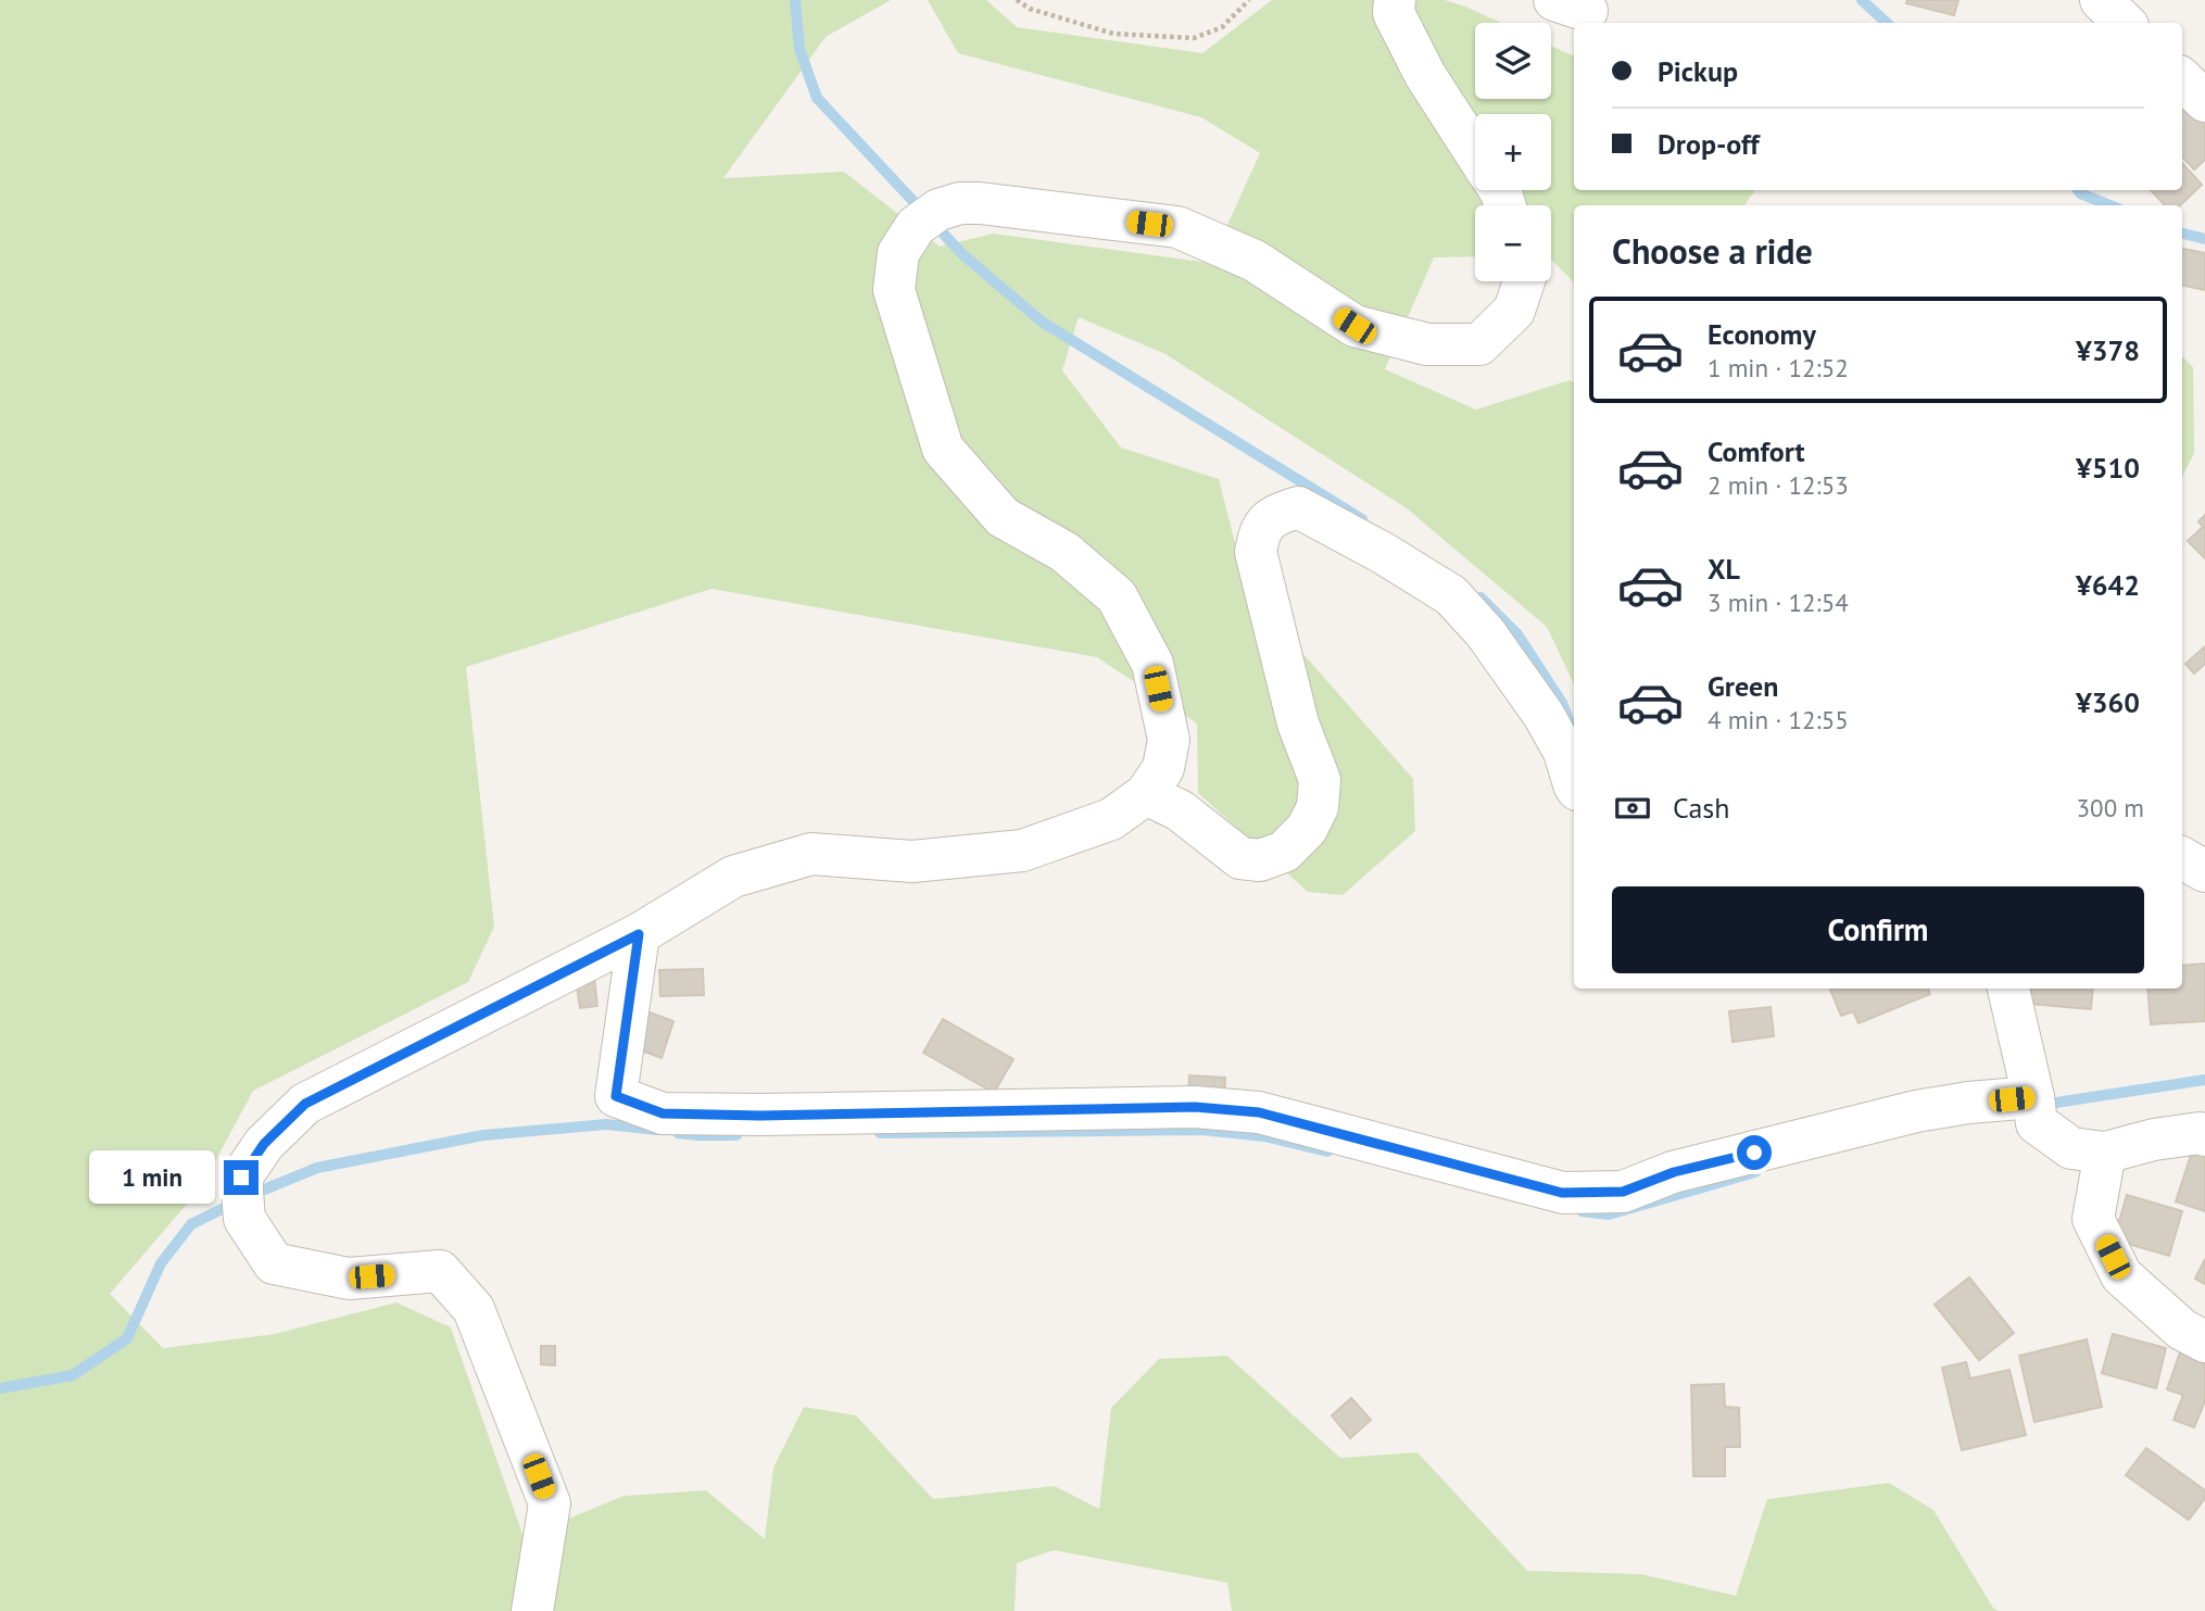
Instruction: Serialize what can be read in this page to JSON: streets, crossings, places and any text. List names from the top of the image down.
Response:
{
  "page": {
    "map_buttons": ["+", "−"],
    "banner": ["Pickup", "Drop-off"],
    "heading": "Choose a ride",
    "list": [
      {
        "name": "Economy",
        "note": "1 min · 12:52",
        "value": "¥378"
      },
      {
        "name": "Comfort",
        "note": "2 min · 12:53",
        "value": "¥510"
      },
      {
        "name": "XL",
        "note": "3 min · 12:54",
        "value": "¥642"
      },
      {
        "name": "Green",
        "note": "4 min · 12:55",
        "value": "¥360"
      }
    ],
    "pay": ["Cash", "300 m"],
    "buttons": "Confirm",
    "bubble": "1 min"
  }
}
